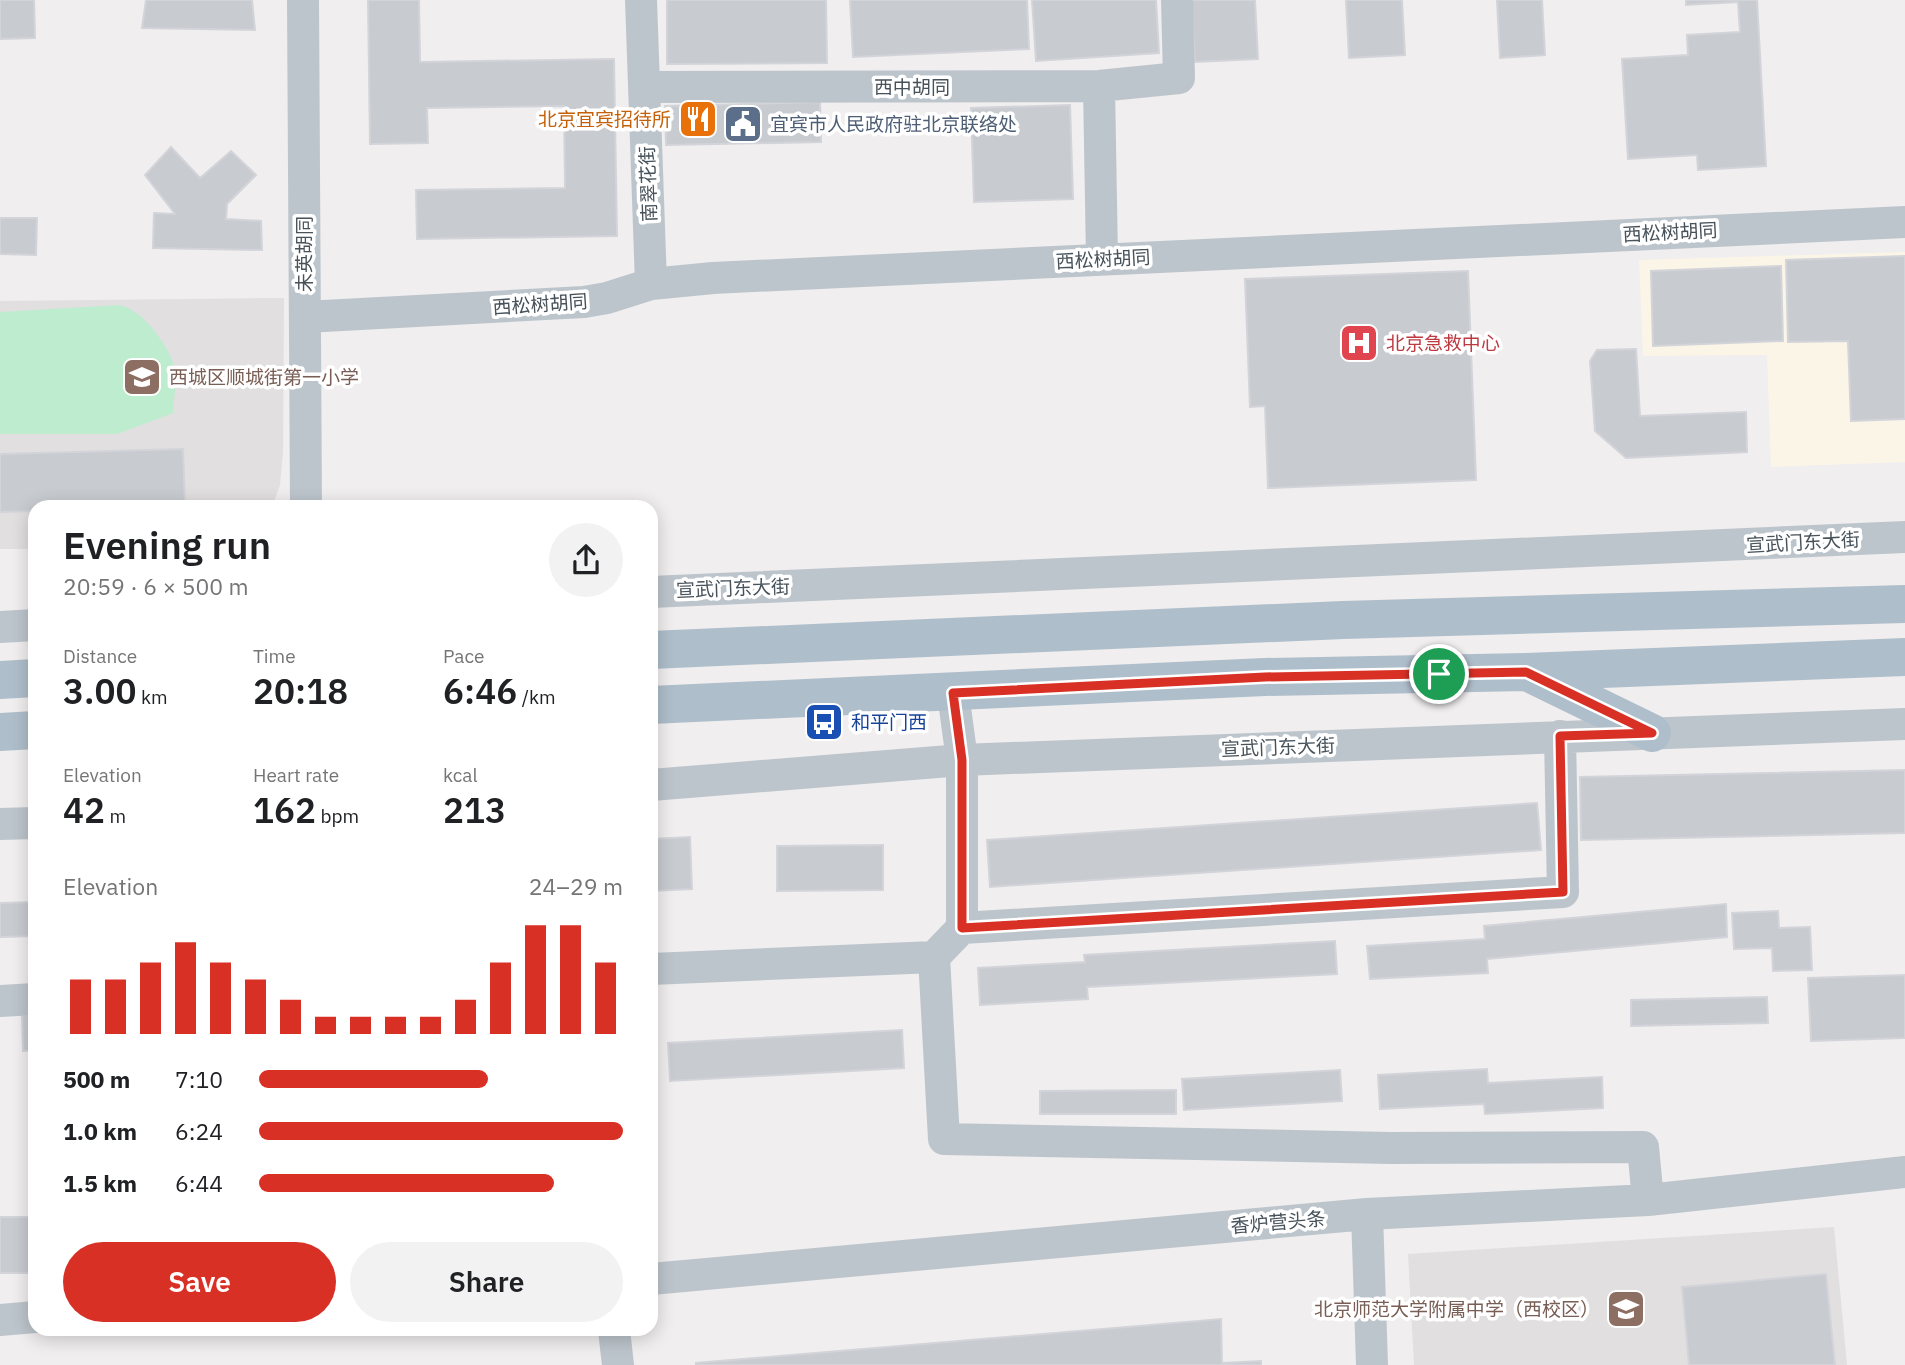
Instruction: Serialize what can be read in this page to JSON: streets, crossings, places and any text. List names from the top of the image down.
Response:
{
  "streets": {
    "street": [
      "西中胡同",
      "南翠花街",
      "西松树胡同",
      "未英胡同",
      "宣武门东大街",
      "香炉营头条"
    ]
  },
  "crossings": [
    ["西中胡同", "南翠花街"],
    ["南翠花街", "西松树胡同"],
    ["西松树胡同", "未英胡同"]
  ],
  "places": {
    "restaurant": ["北京宜宾招待所"],
    "public building": ["宜宾市人民政府驻北京联络处"],
    "hospital": ["北京急救中心"],
    "school or university": ["西城区顺城街第一小学", "北京师范大学附属中学（西校区）"],
    "bus stop": ["和平门西"]
  },
  "page": {
    "heading": ["Evening run", "20:59 · 6 × 500 m"],
    "stats": [
      ["Distance", "3.00 km"],
      ["Time", "20:18"],
      ["Pace", "6:46 /km"],
      ["Elevation", "42 m"],
      ["Heart rate", "162 bpm"],
      ["kcal", "213"]
    ],
    "chart": ["Elevation", "24–29 m"],
    "list": [
      {
        "name": "500 m",
        "note": "7:10"
      },
      {
        "name": "1.0 km",
        "note": "6:24"
      },
      {
        "name": "1.5 km",
        "note": "6:44"
      }
    ],
    "buttons": ["Save", "Share"]
  }
}
